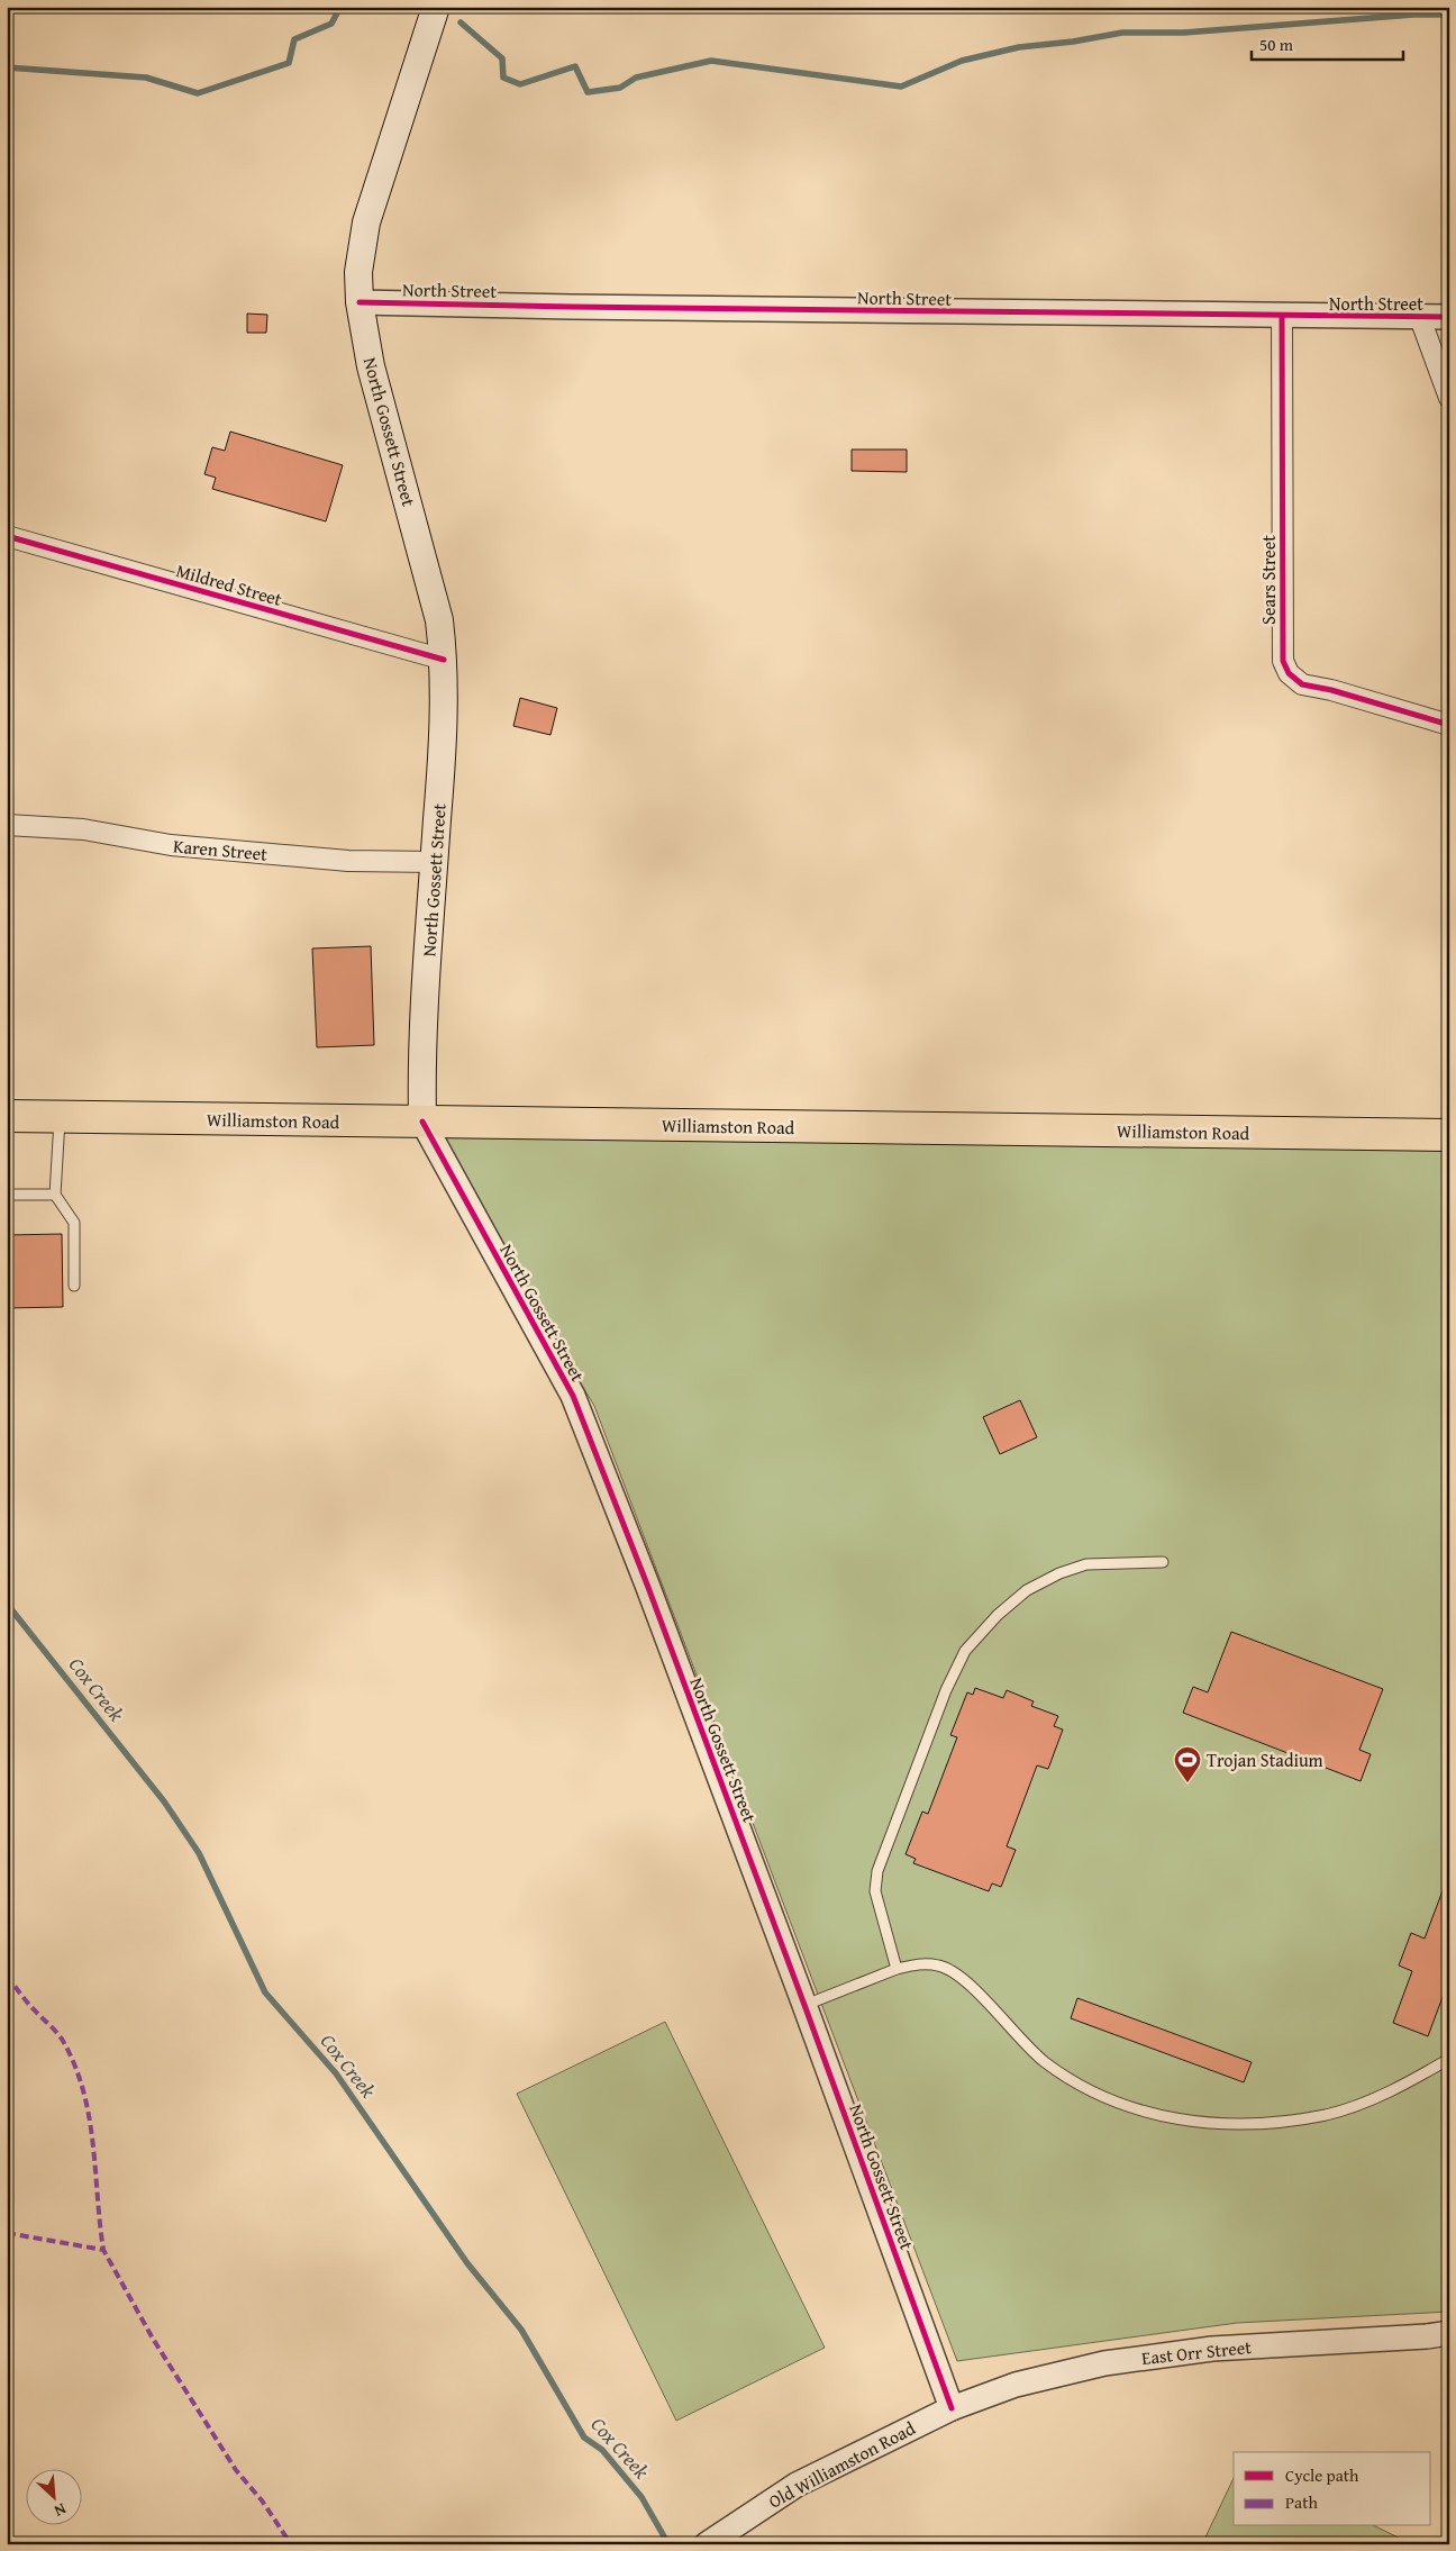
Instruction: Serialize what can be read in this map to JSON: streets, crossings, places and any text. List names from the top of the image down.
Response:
{
  "streets": {
    "main road": ["North Gossett Street", "Williamston Road"],
    "street": [
      "North Street",
      "Sears Street",
      "Mildred Street",
      "Karen Street",
      "East Orr Street",
      "Old Williamston Road"
    ]
  },
  "crossings": [
    ["North Street", "North Gossett Street"],
    ["North Street", "Sears Street"],
    ["North Gossett Street", "Mildred Street"],
    ["North Gossett Street", "Karen Street"],
    ["North Gossett Street", "Williamston Road"],
    ["North Gossett Street", "East Orr Street"],
    ["North Gossett Street", "Old Williamston Road"],
    ["East Orr Street", "Old Williamston Road"]
  ],
  "water": ["Cox Creek"],
  "places": {
    "sports": ["Trojan Stadium"]
  },
  "legend": ["Cycle path", "Path"],
  "scale_bar": "50 m",
  "north": "bottom right"
}
